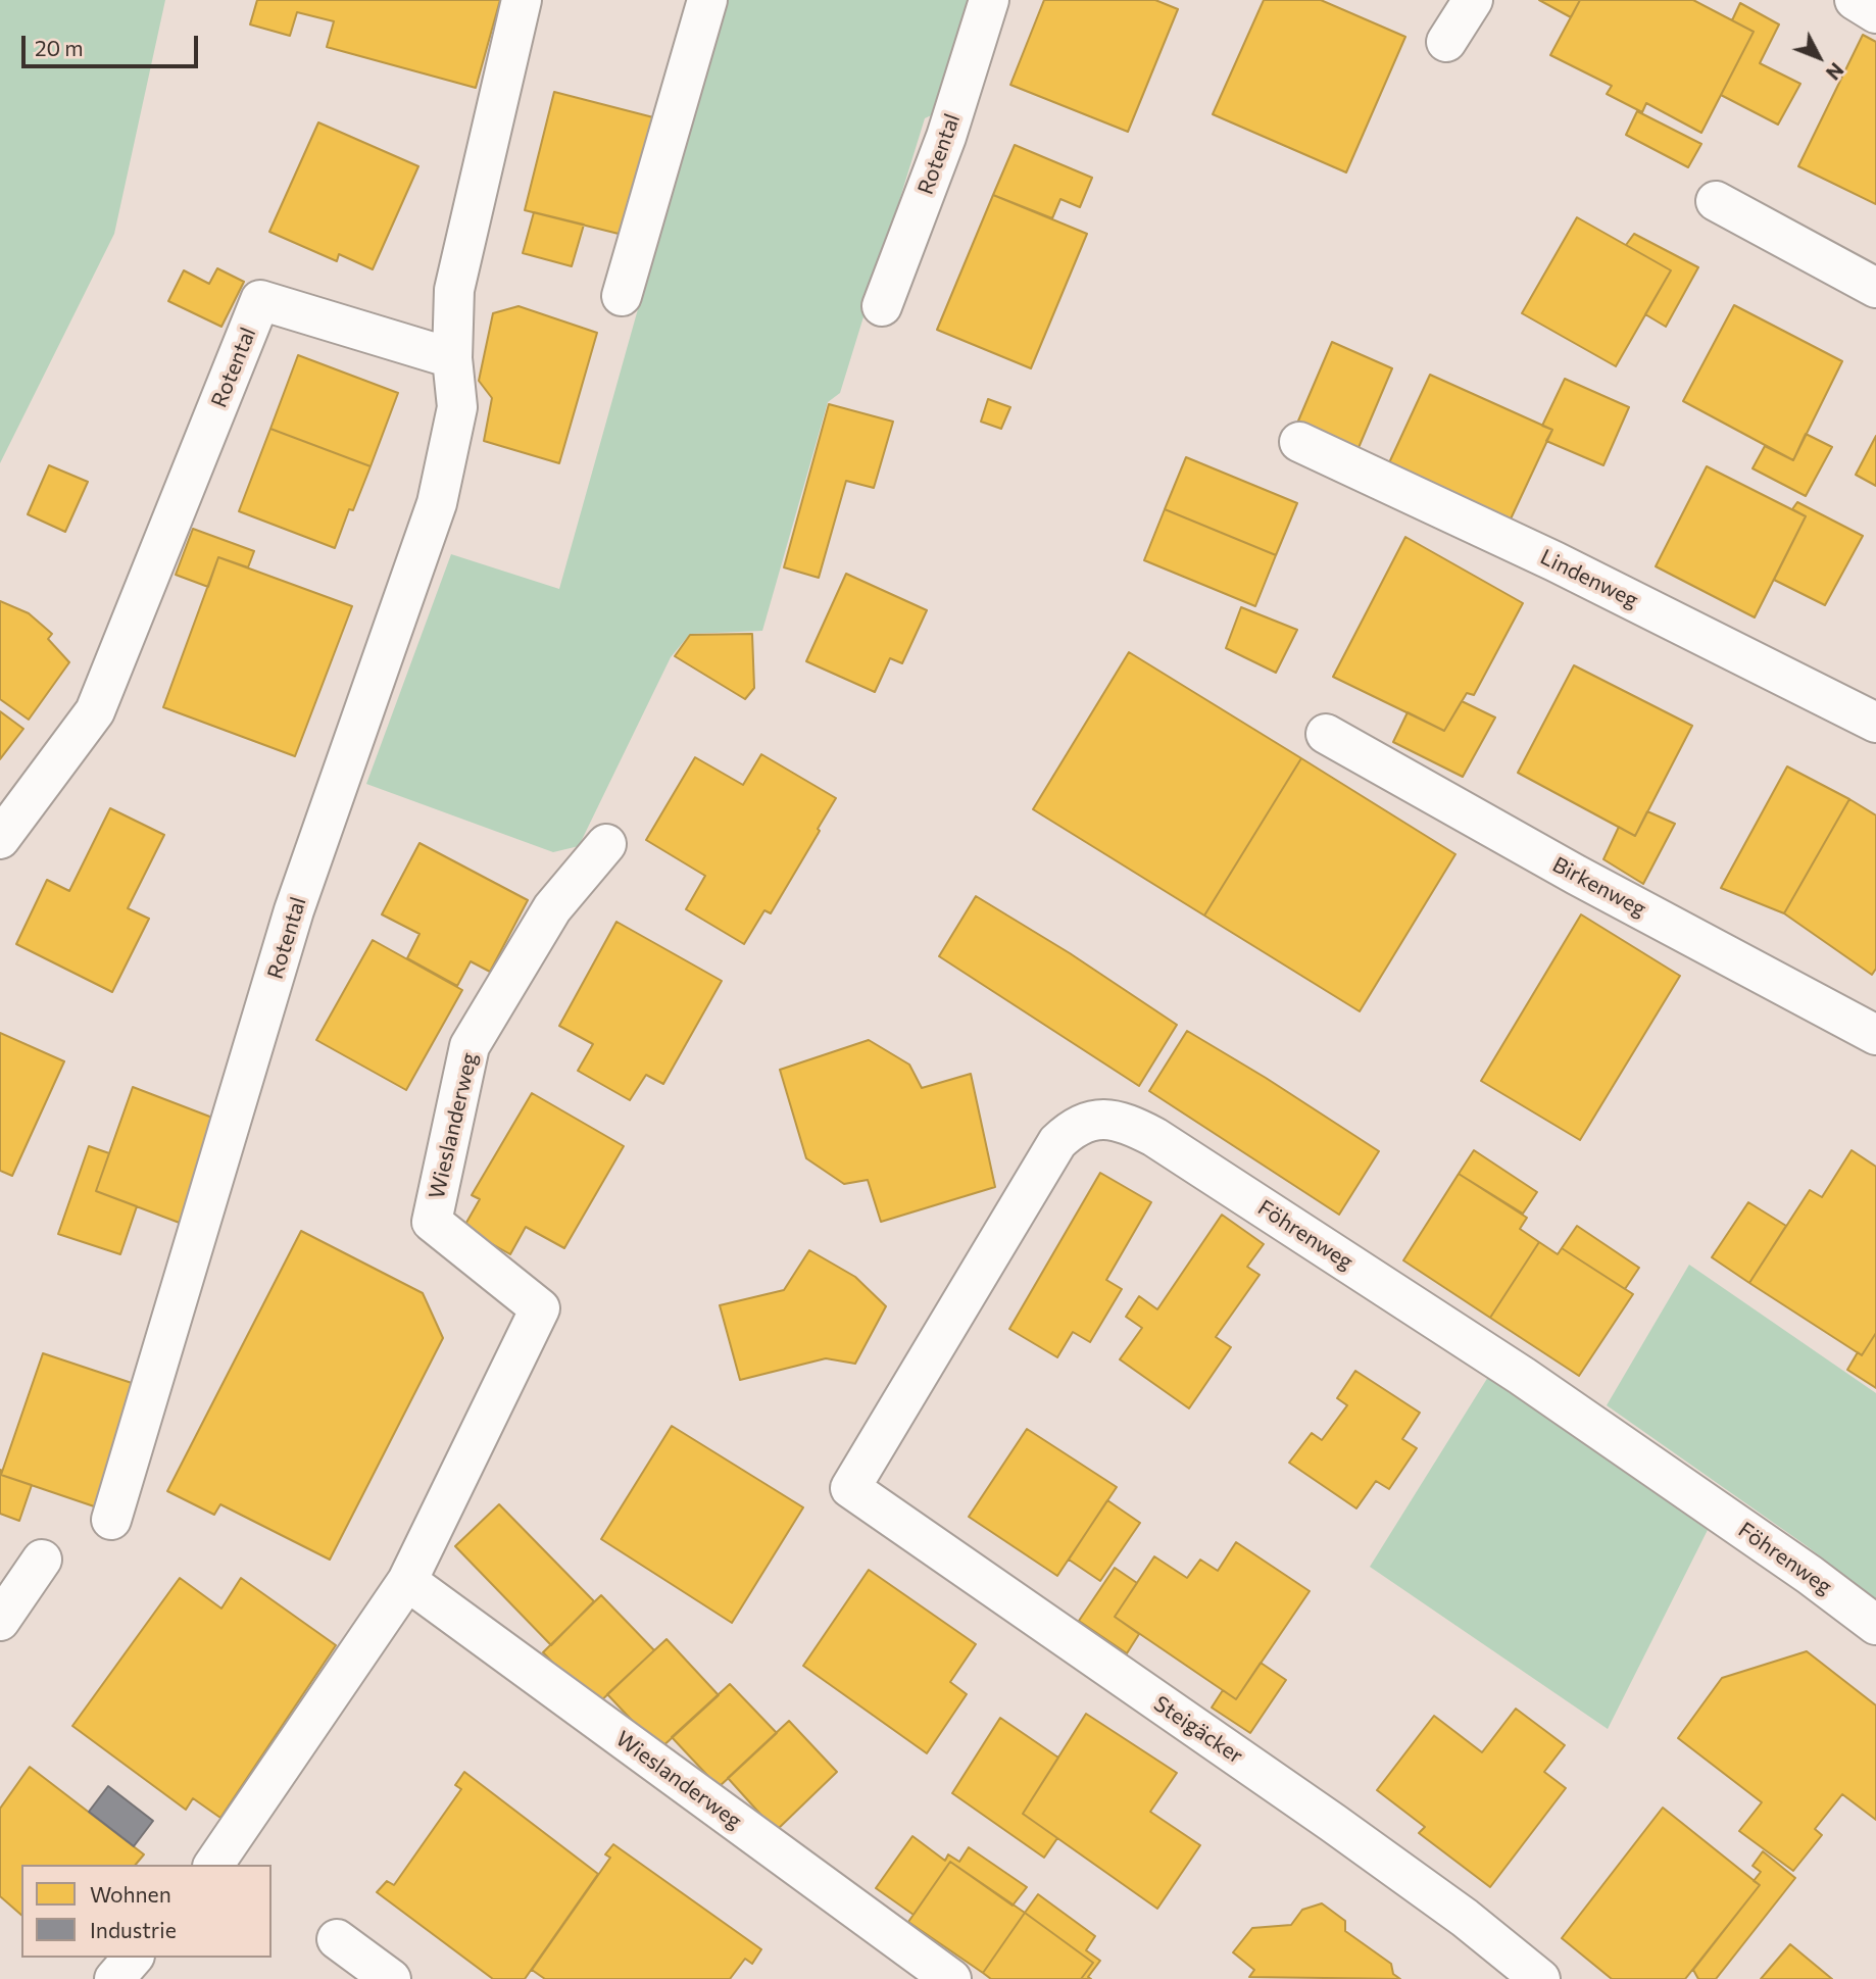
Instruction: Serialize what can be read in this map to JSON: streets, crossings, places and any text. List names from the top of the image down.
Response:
{
  "streets": {
    "street": [
      "Rotental",
      "Lindenweg",
      "Birkenweg",
      "Wieslanderweg",
      "Föhrenweg",
      "Steigäcker"
    ]
  },
  "crossings": [
    ["Föhrenweg", "Steigäcker"]
  ],
  "legend": ["Wohnen", "Industrie"],
  "scale_bar": "20 m",
  "north": "bottom right"
}
